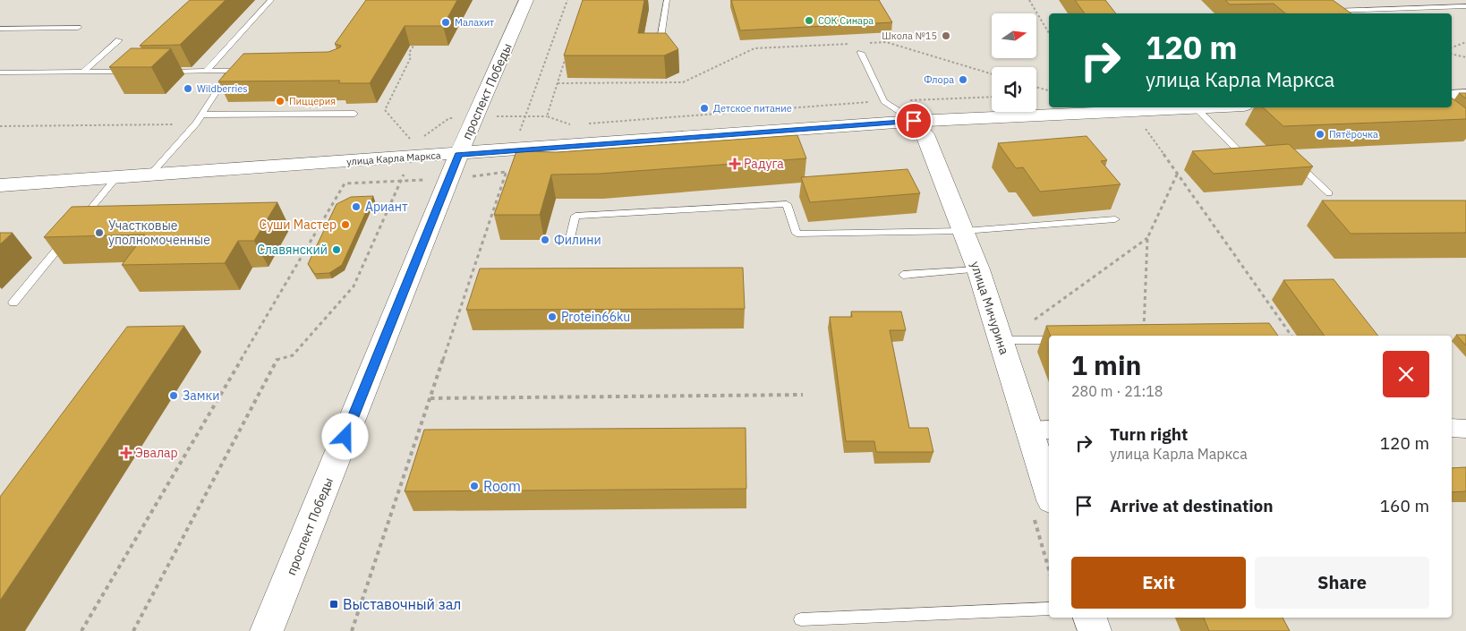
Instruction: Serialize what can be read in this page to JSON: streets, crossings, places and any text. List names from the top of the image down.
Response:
{
  "streets": {
    "street": ["проспект Победы", "улица Карла Маркса", "улица Мичурина"]
  },
  "crossings": [
    ["проспект Победы", "улица Карла Маркса"],
    ["улица Карла Маркса", "улица Мичурина"]
  ],
  "places": {
    "other": [
      "СОК Синара",
      "Малахит",
      "Школа №15",
      "Флора",
      "Wildberries",
      "Пиццерия",
      "Детское питание",
      "Пятёрочка",
      "Ариант",
      "Суши Мастер",
      "Участковые уполномоченные",
      "Филини",
      "Славянский",
      "Protein66ku",
      "Замки",
      "Room"
    ],
    "health": ["Радуга", "Эвалар"],
    "transit": ["Выставочный зал"]
  },
  "north": "right",
  "page": {
    "turn": ["120 m", "улица Карла Маркса"],
    "heading": ["1 min", "280 m · 21:18"],
    "list": [
      {
        "name": "Turn right",
        "note": "улица Карла Маркса",
        "value": "120 m"
      },
      {
        "name": "Arrive at destination",
        "value": "160 m"
      }
    ],
    "buttons": ["Exit", "Share"]
  }
}
